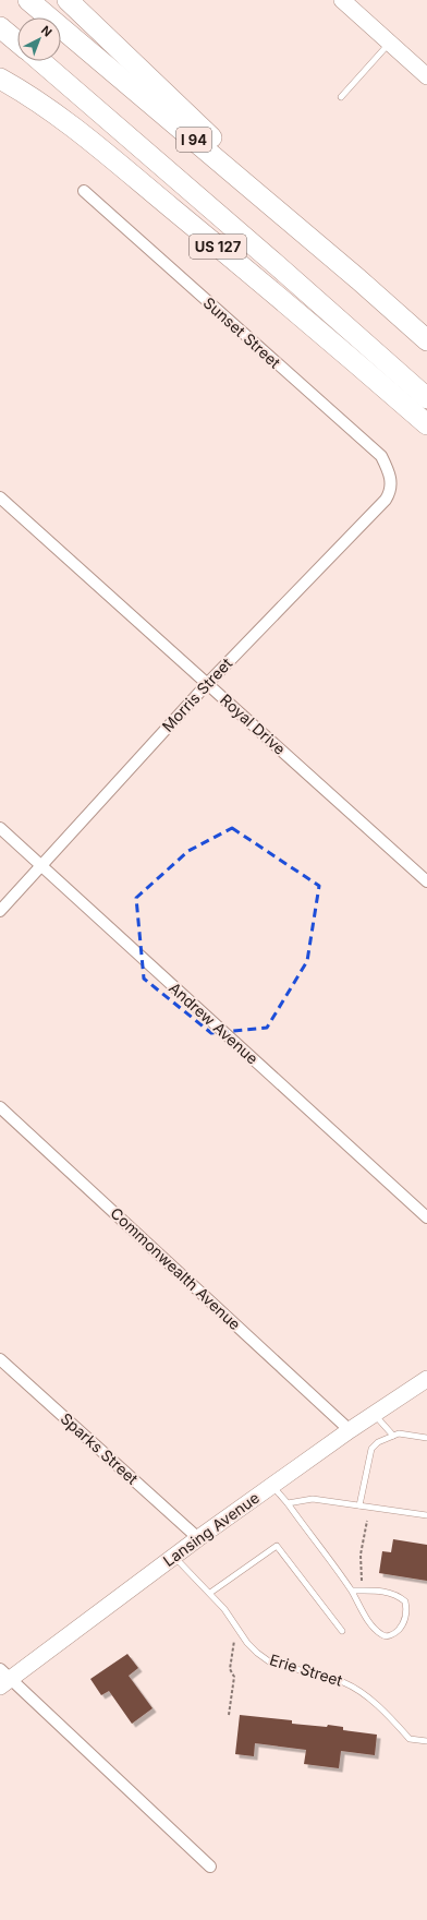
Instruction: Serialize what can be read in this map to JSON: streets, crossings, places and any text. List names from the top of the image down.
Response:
{
  "streets": {
    "highway": ["I 94", "US 127"],
    "main road": ["Lansing Avenue"],
    "street": [
      "Sunset Street",
      "Morris Street",
      "Royal Drive",
      "Andrew Avenue",
      "Commonwealth Avenue",
      "Sparks Street"
    ],
    "lane": ["Erie Street"]
  },
  "crossings": [
    ["Sunset Street", "Morris Street"],
    ["Morris Street", "Royal Drive"],
    ["Morris Street", "Andrew Avenue"],
    ["Commonwealth Avenue", "Lansing Avenue"],
    ["Sparks Street", "Lansing Avenue"],
    ["Lansing Avenue", "Erie Street"]
  ],
  "north": "top right"
}
